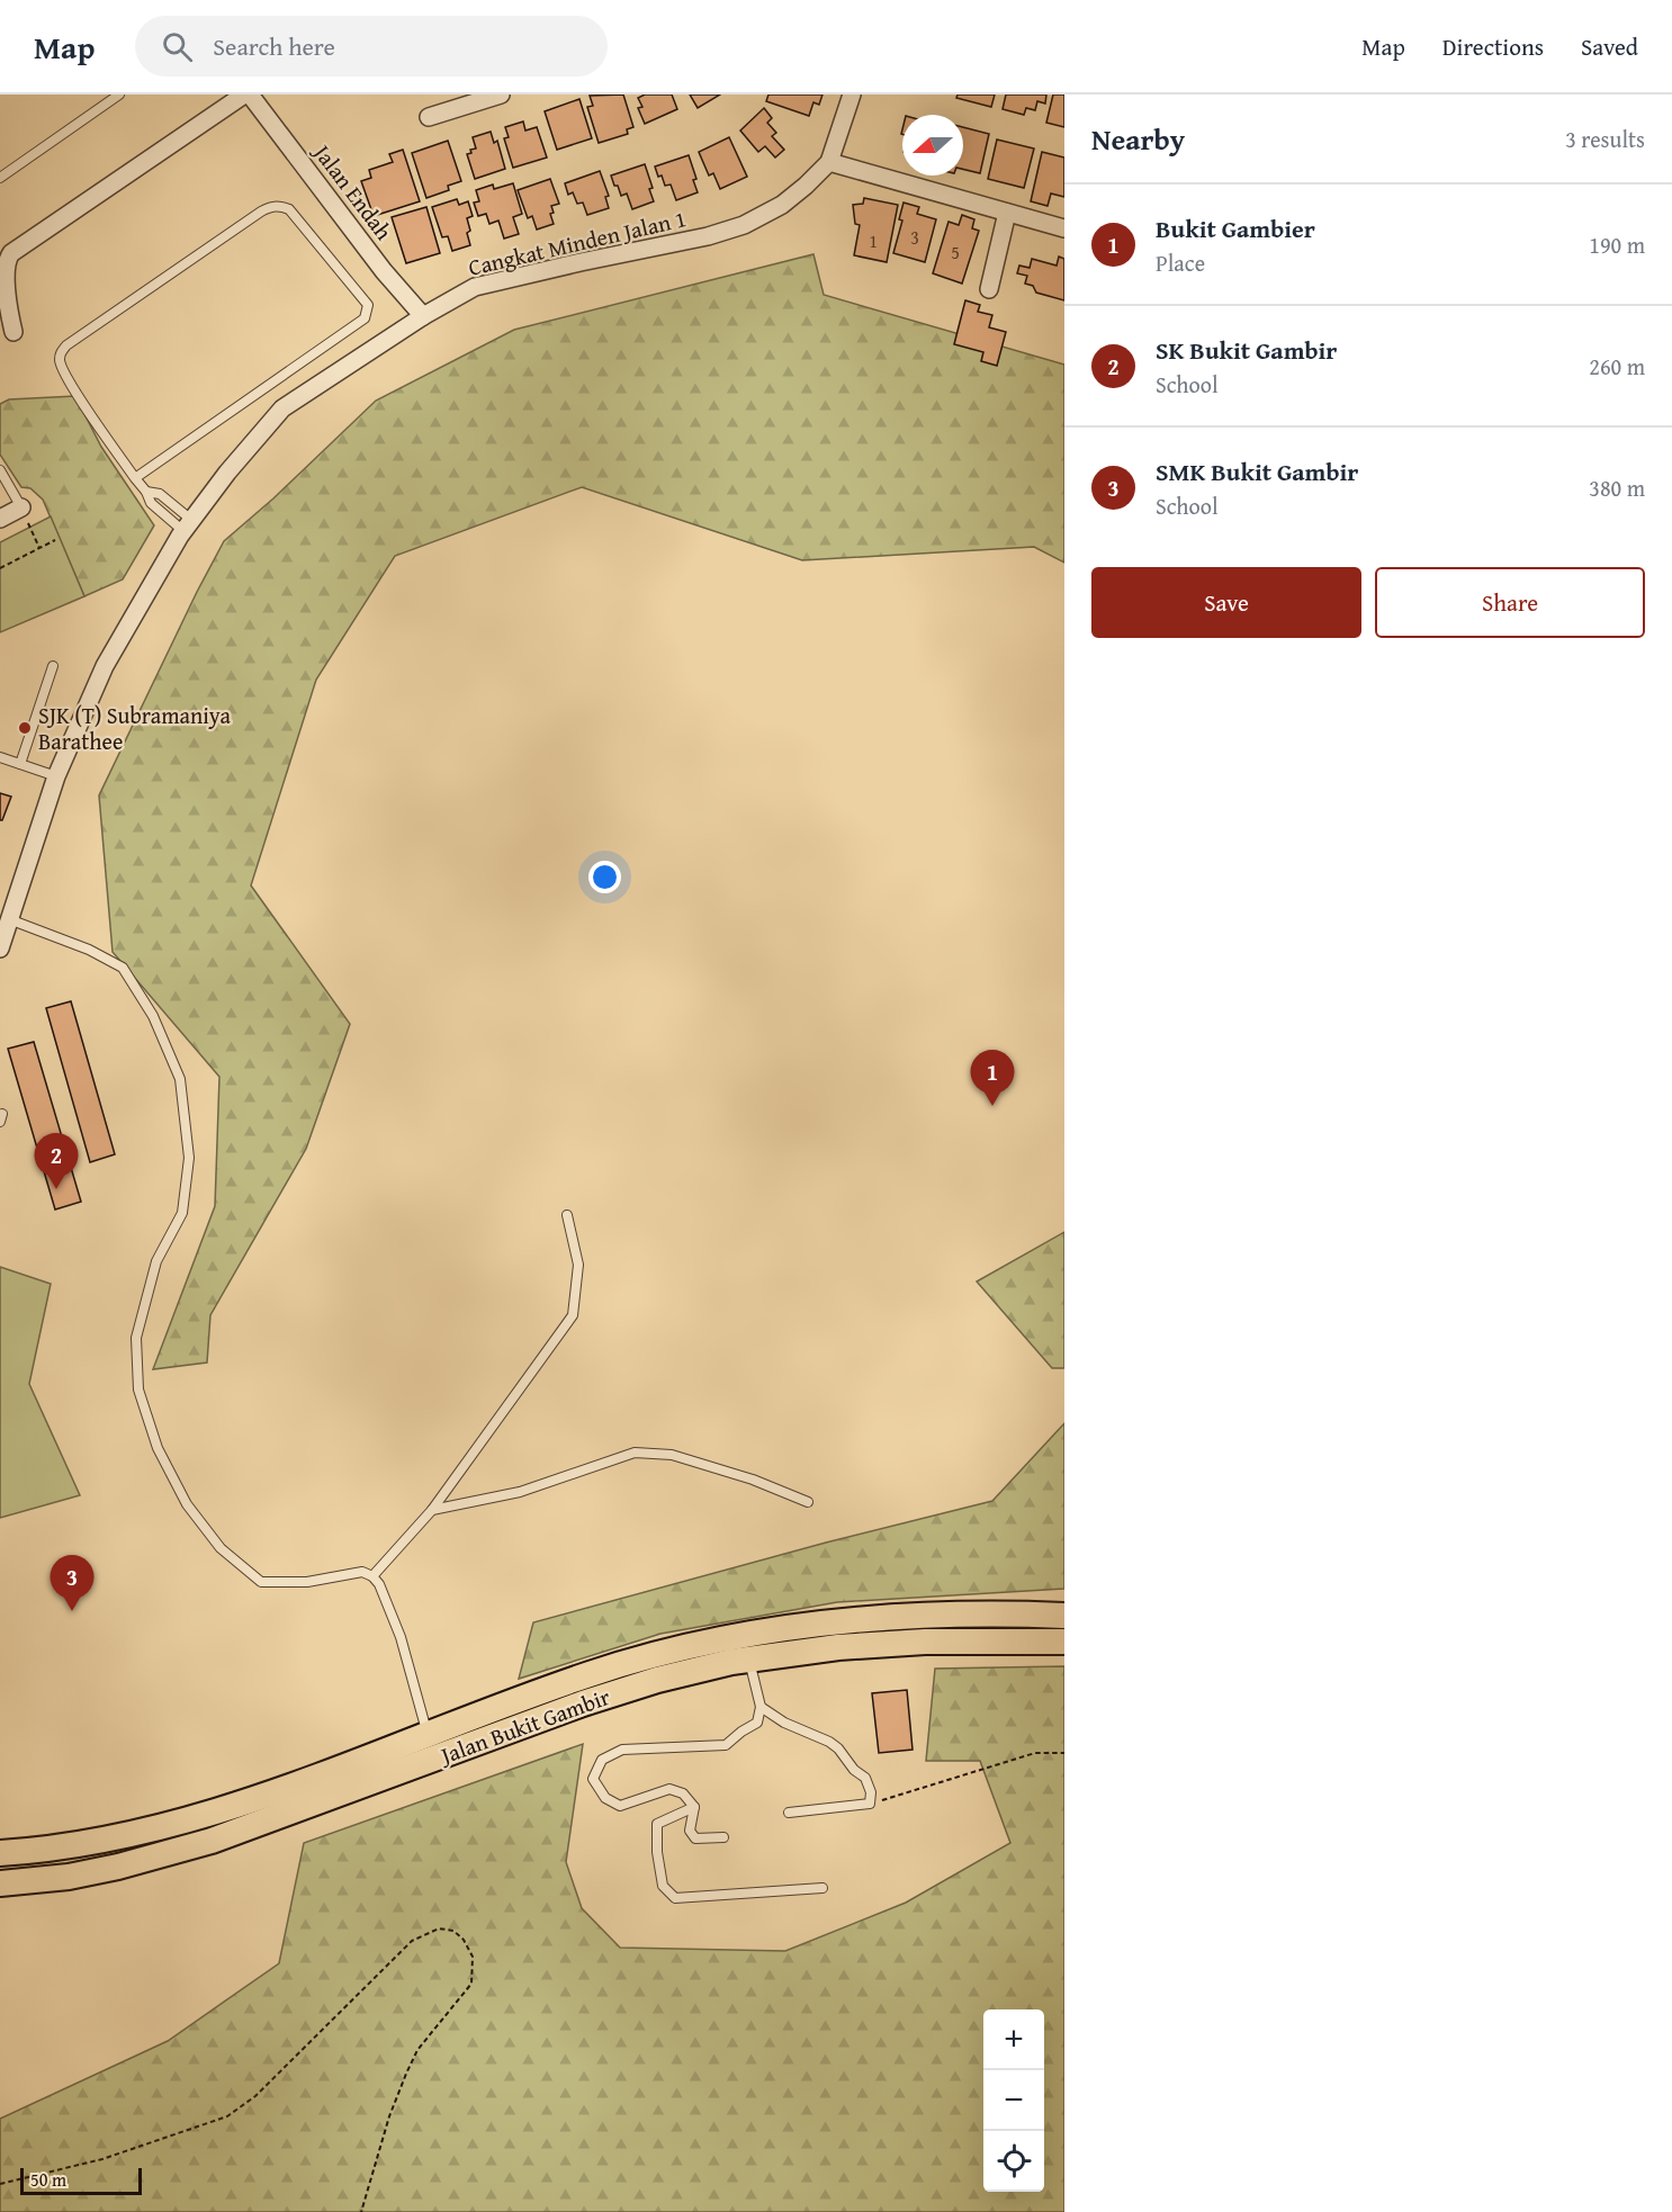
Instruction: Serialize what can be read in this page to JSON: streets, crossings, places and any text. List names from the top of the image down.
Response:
{
  "streets": {
    "main road": ["Jalan Bukit Gambir"],
    "street": ["Jalan Endah", "Cangkat Minden Jalan 1"]
  },
  "crossings": [
    ["Jalan Endah", "Cangkat Minden Jalan 1"]
  ],
  "places": ["SJK (T) Subramaniya Barathee"],
  "house_numbers": ["3", "1", "5"],
  "scale_bar": "50 m",
  "north": "left",
  "page": {
    "header": "Map",
    "search": "Search here",
    "nav": ["Map", "Directions", "Saved"],
    "heading": ["Nearby", "3 results"],
    "list": [
      {
        "mark": "1",
        "name": "Bukit Gambier",
        "note": "Place",
        "value": "190 m"
      },
      {
        "mark": "2",
        "name": "SK Bukit Gambir",
        "note": "School",
        "value": "260 m"
      },
      {
        "mark": "3",
        "name": "SMK Bukit Gambir",
        "note": "School",
        "value": "380 m"
      }
    ],
    "buttons": ["Save", "Share"],
    "pins": ["1", "2", "3"],
    "map_buttons": ["+", "−"],
    "scale": "50 m"
  }
}
